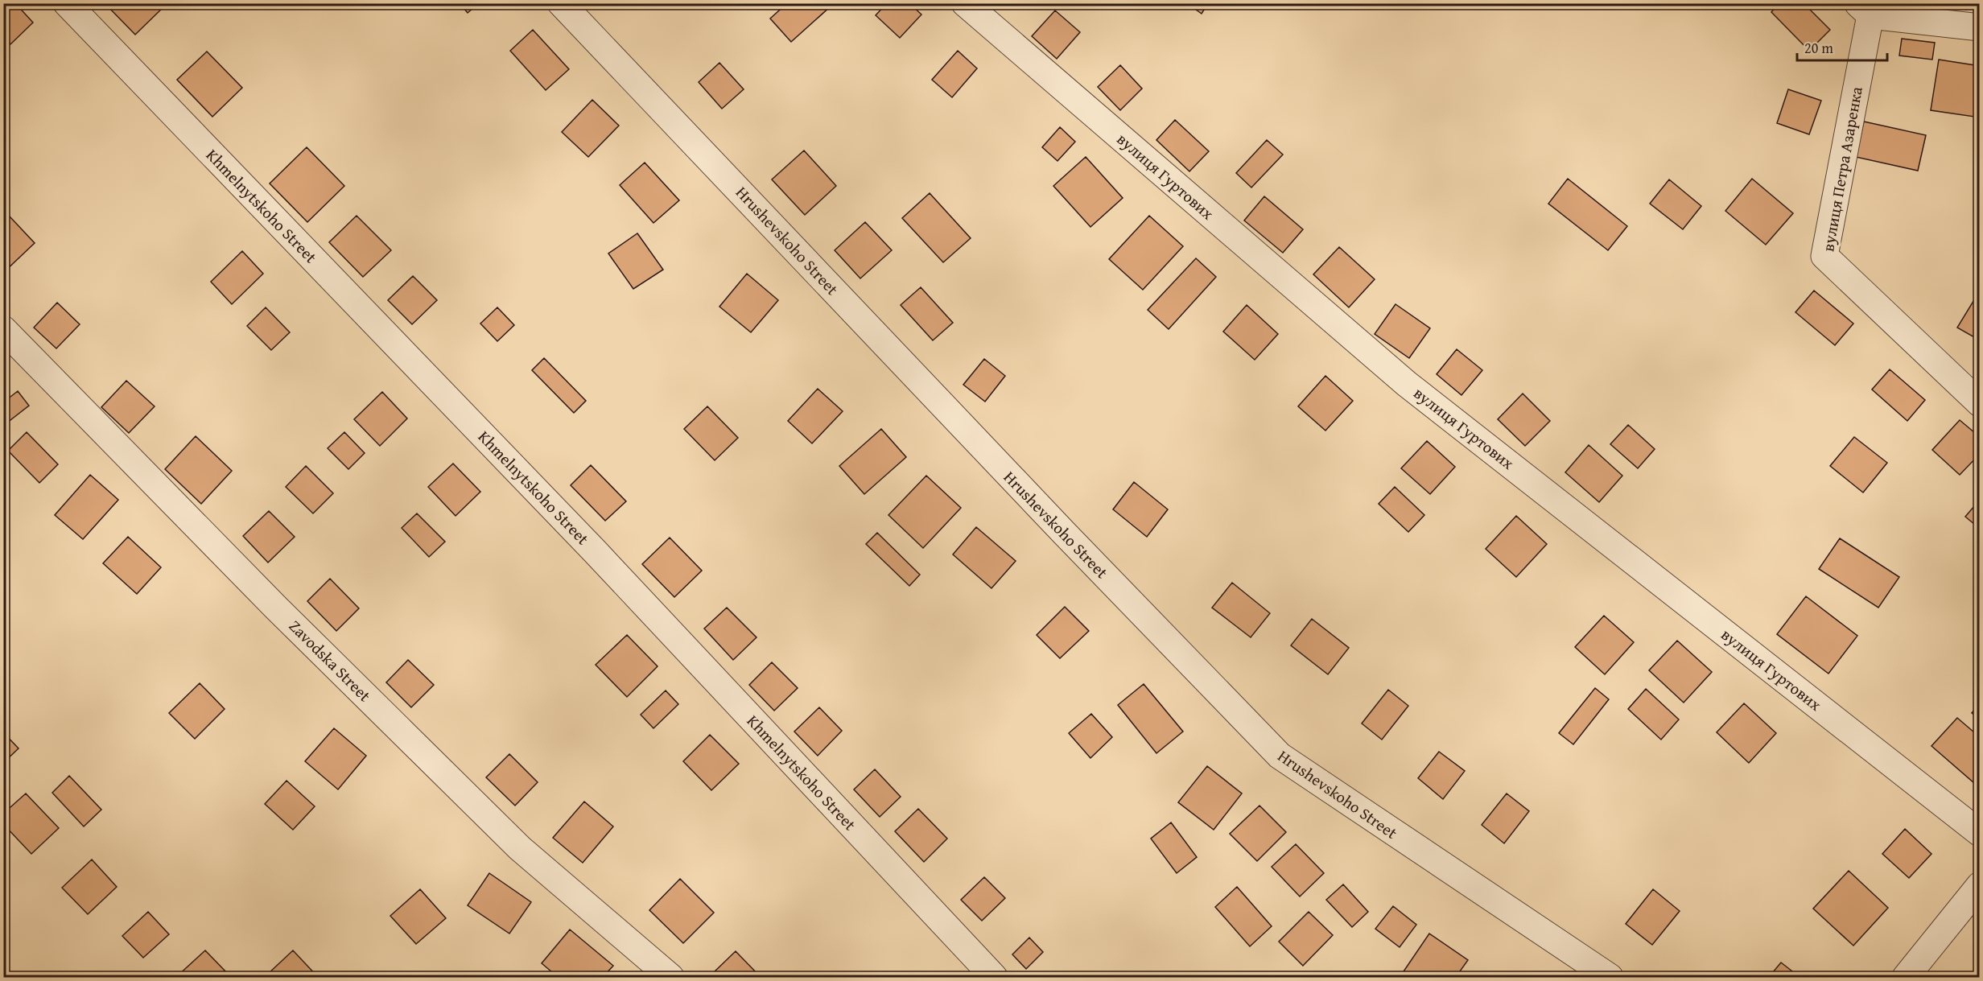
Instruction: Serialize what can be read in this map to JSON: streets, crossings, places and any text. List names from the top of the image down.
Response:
{
  "streets": {
    "street": [
      "вулиця Петра Азаренка",
      "вулиця Гуртових",
      "Khmelnytskoho Street",
      "Hrushevskoho Street",
      "Zavodska Street"
    ]
  },
  "scale_bar": "20 m"
}
